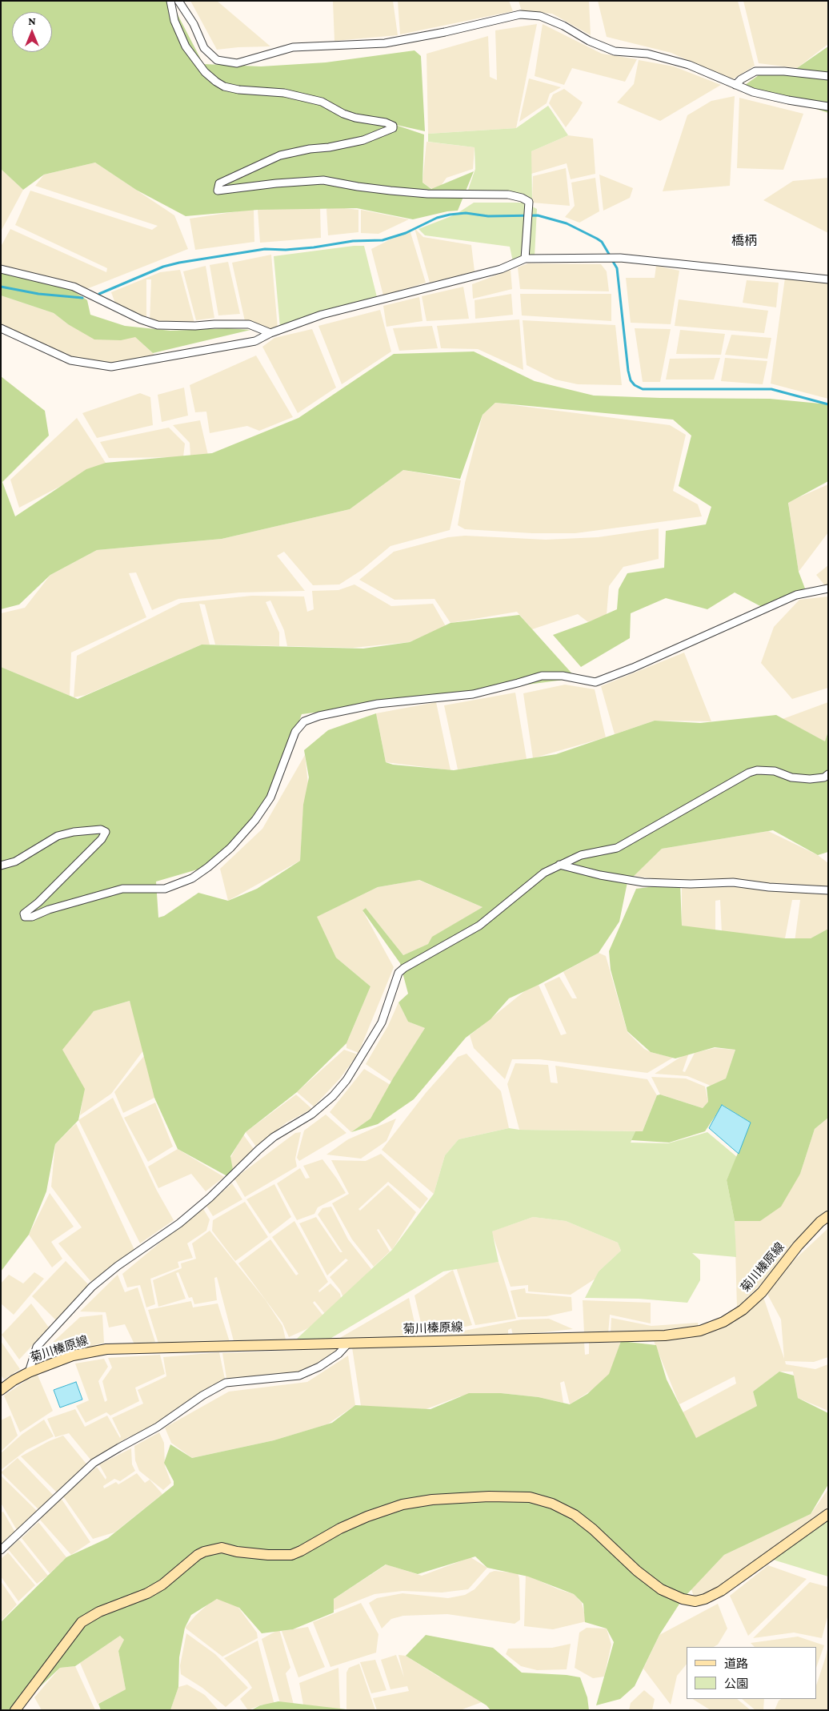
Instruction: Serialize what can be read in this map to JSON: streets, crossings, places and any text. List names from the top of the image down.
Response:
{
  "streets": {
    "street": ["菊川榛原線"]
  },
  "districts": ["橋柄"],
  "legend": ["道路", "公園"],
  "north": "top"
}
